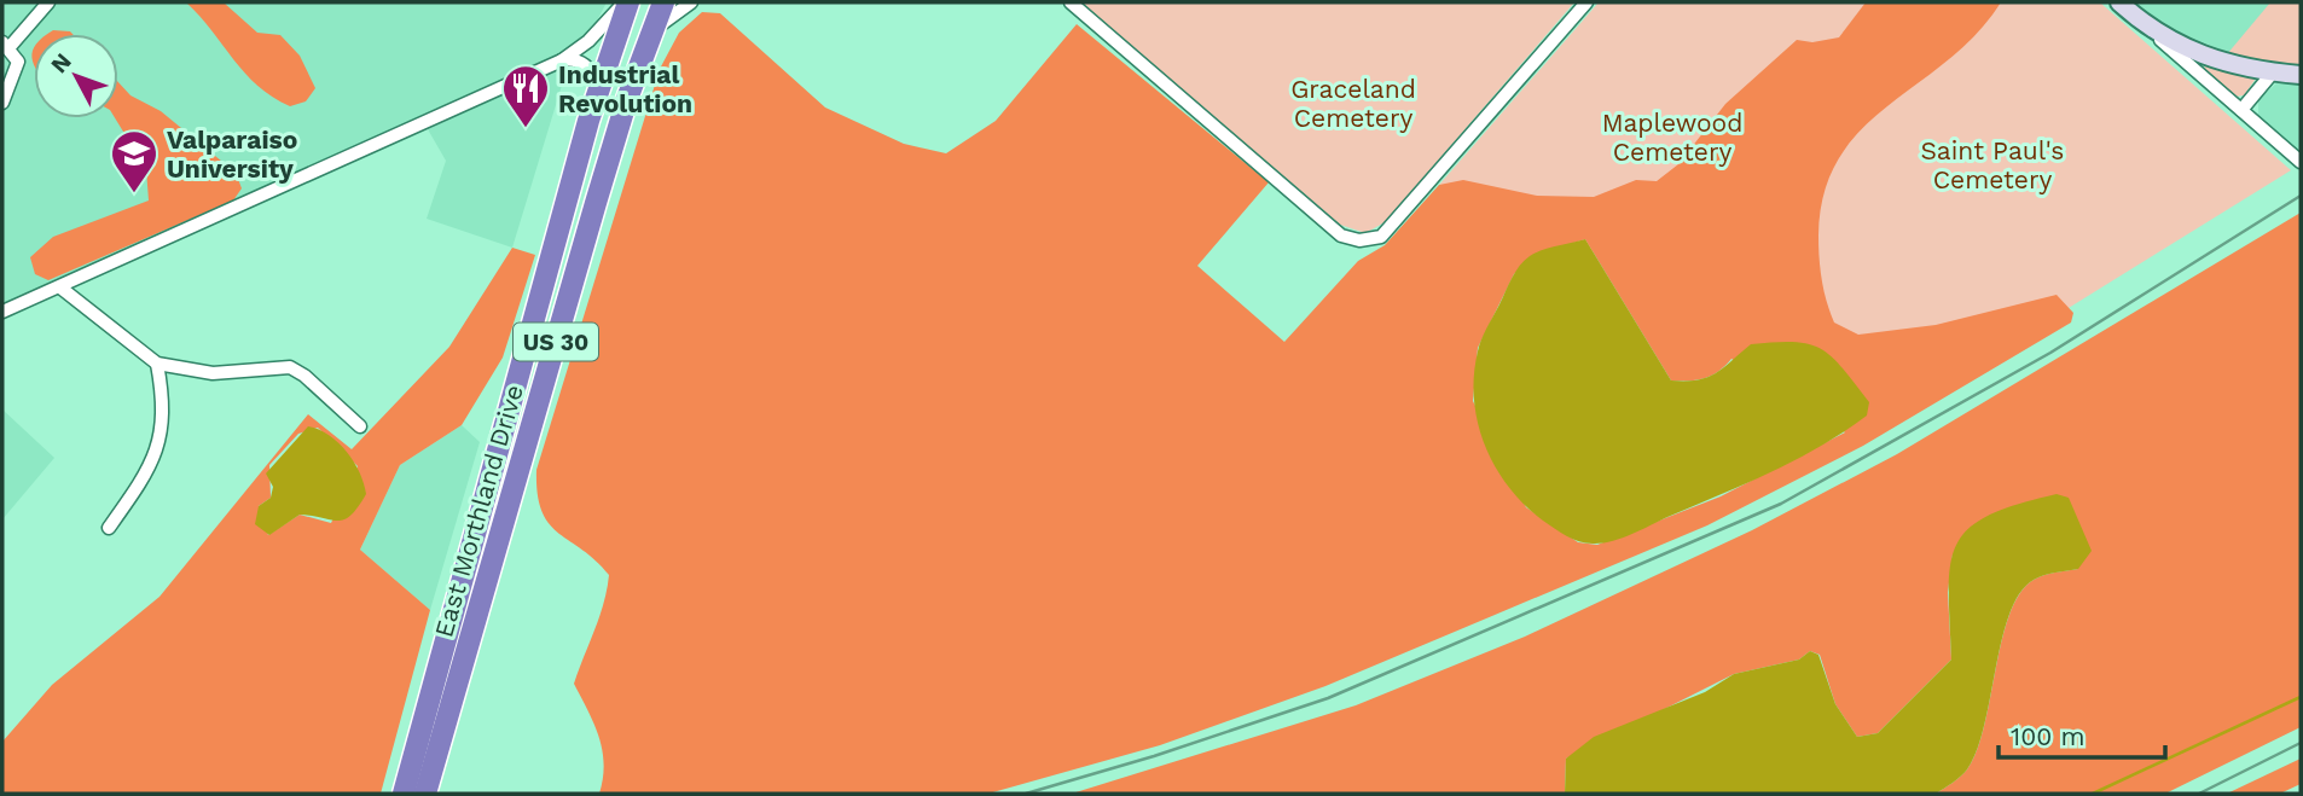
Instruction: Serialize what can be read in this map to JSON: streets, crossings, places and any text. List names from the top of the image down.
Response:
{
  "streets": {
    "highway": ["US 30", "East Morthland Drive"]
  },
  "parks": ["Graceland Cemetery", "Maplewood Cemetery", "Saint Paul's Cemetery"],
  "places": {
    "restaurant": ["Industrial Revolution"],
    "school or university": ["Valparaiso University"]
  },
  "scale_bar": "100 m",
  "north": "top left"
}
